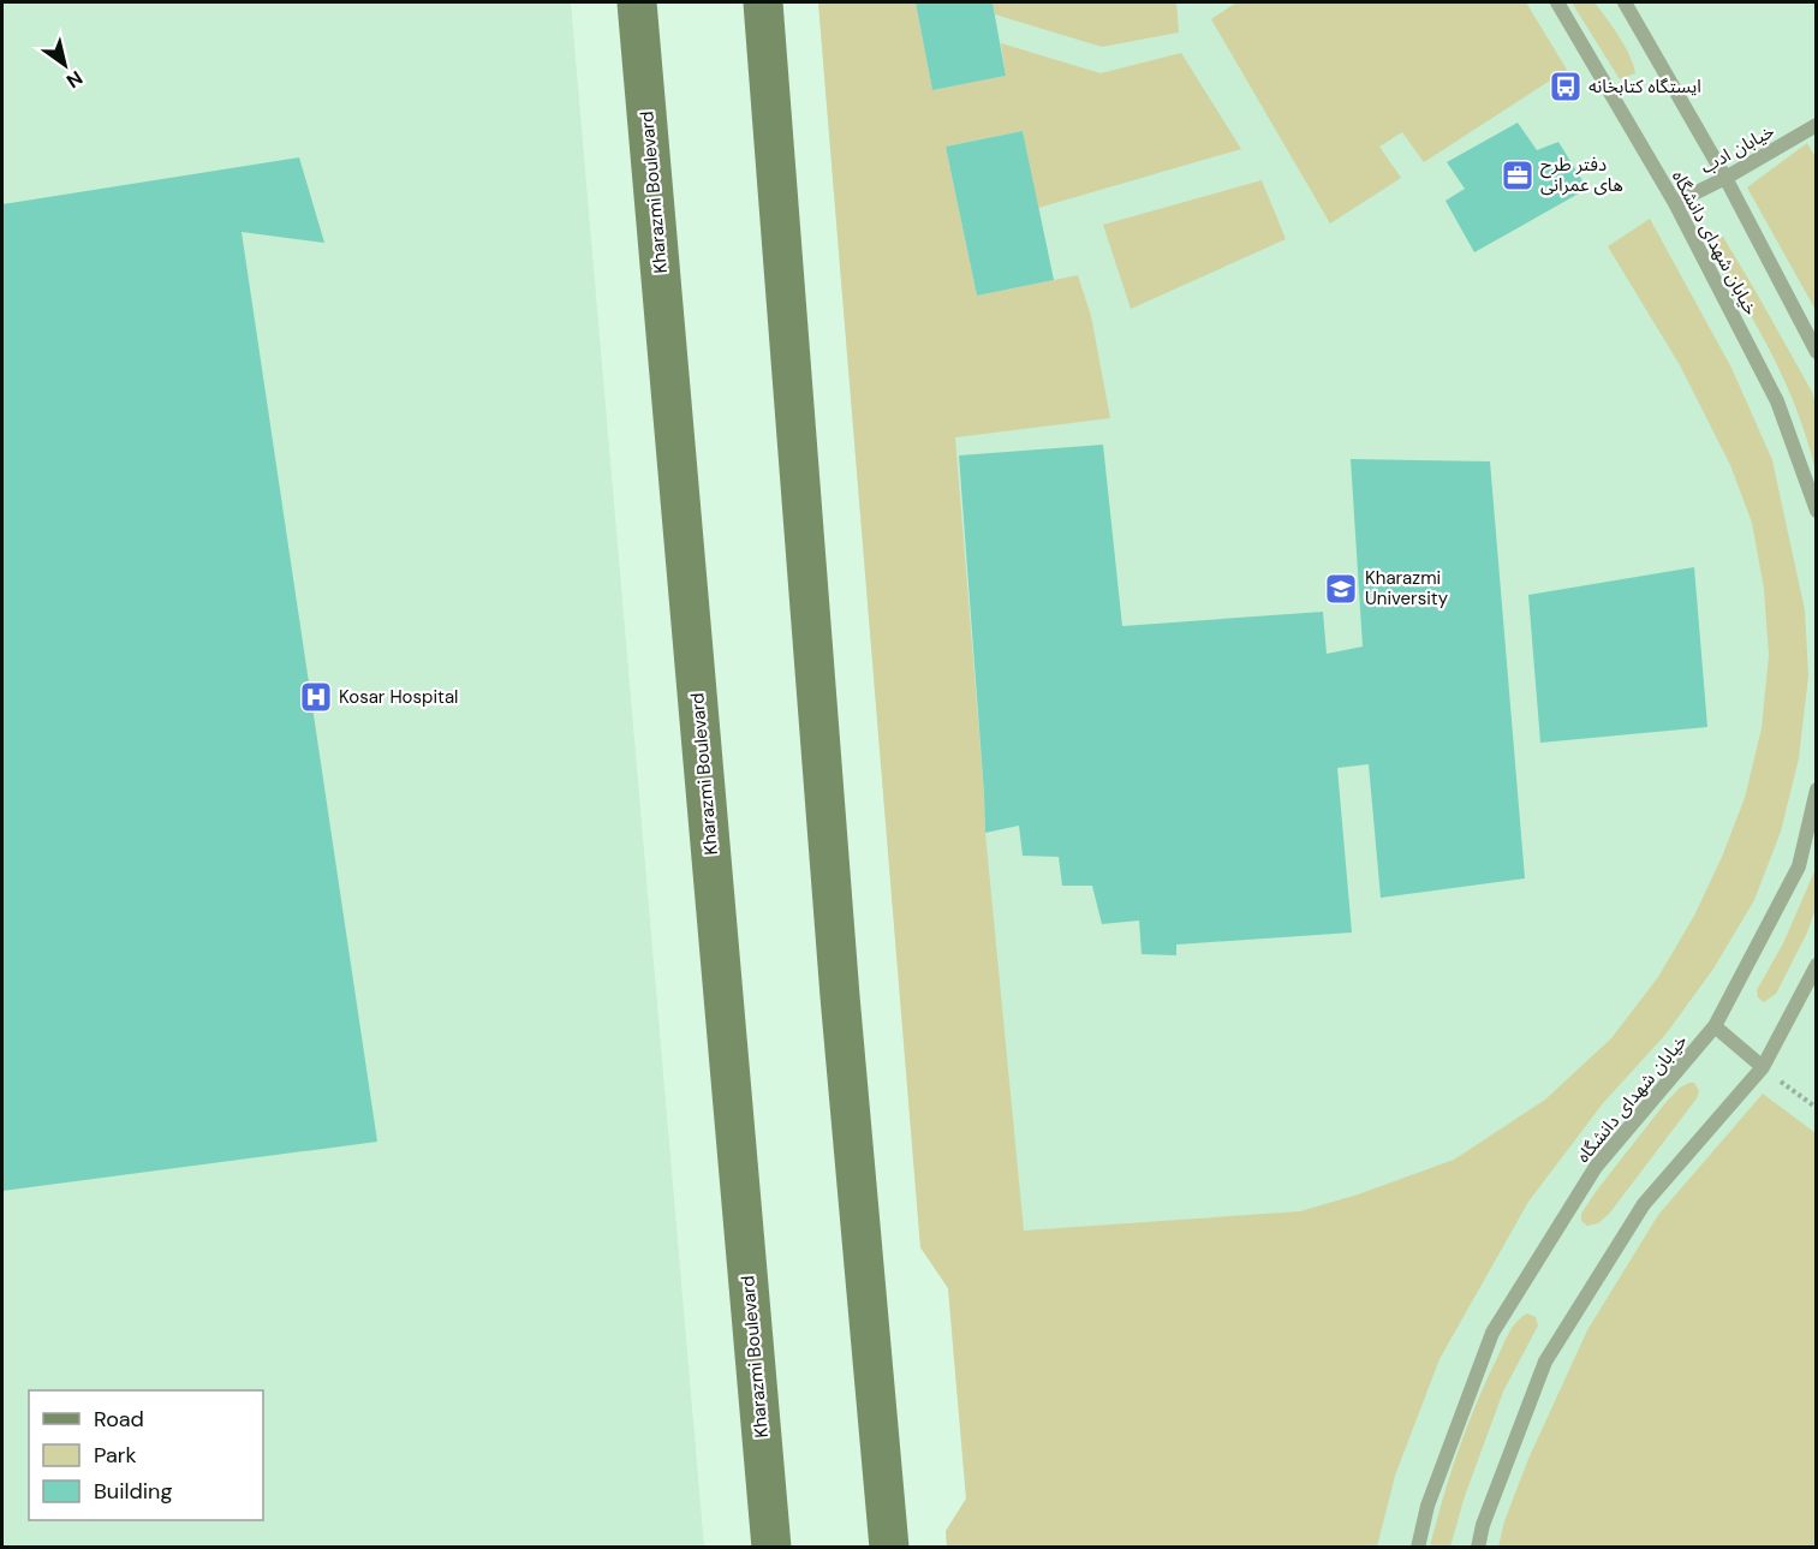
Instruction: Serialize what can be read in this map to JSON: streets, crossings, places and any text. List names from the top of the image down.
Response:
{
  "streets": {
    "main road": ["Kharazmi Boulevard"],
    "lane": ["خیابان ادب", "خیابان شهدای دانشگاه"]
  },
  "crossings": [
    ["خیابان ادب", "خیابان شهدای دانشگاه"]
  ],
  "places": {
    "bus stop": ["ایستگاه کتابخانه"],
    "office": ["دفتر طرح های عمرانی"],
    "school or university": ["Kharazmi University"],
    "hospital": ["Kosar Hospital"]
  },
  "legend": ["Road", "Park", "Building"],
  "north": "bottom right"
}
